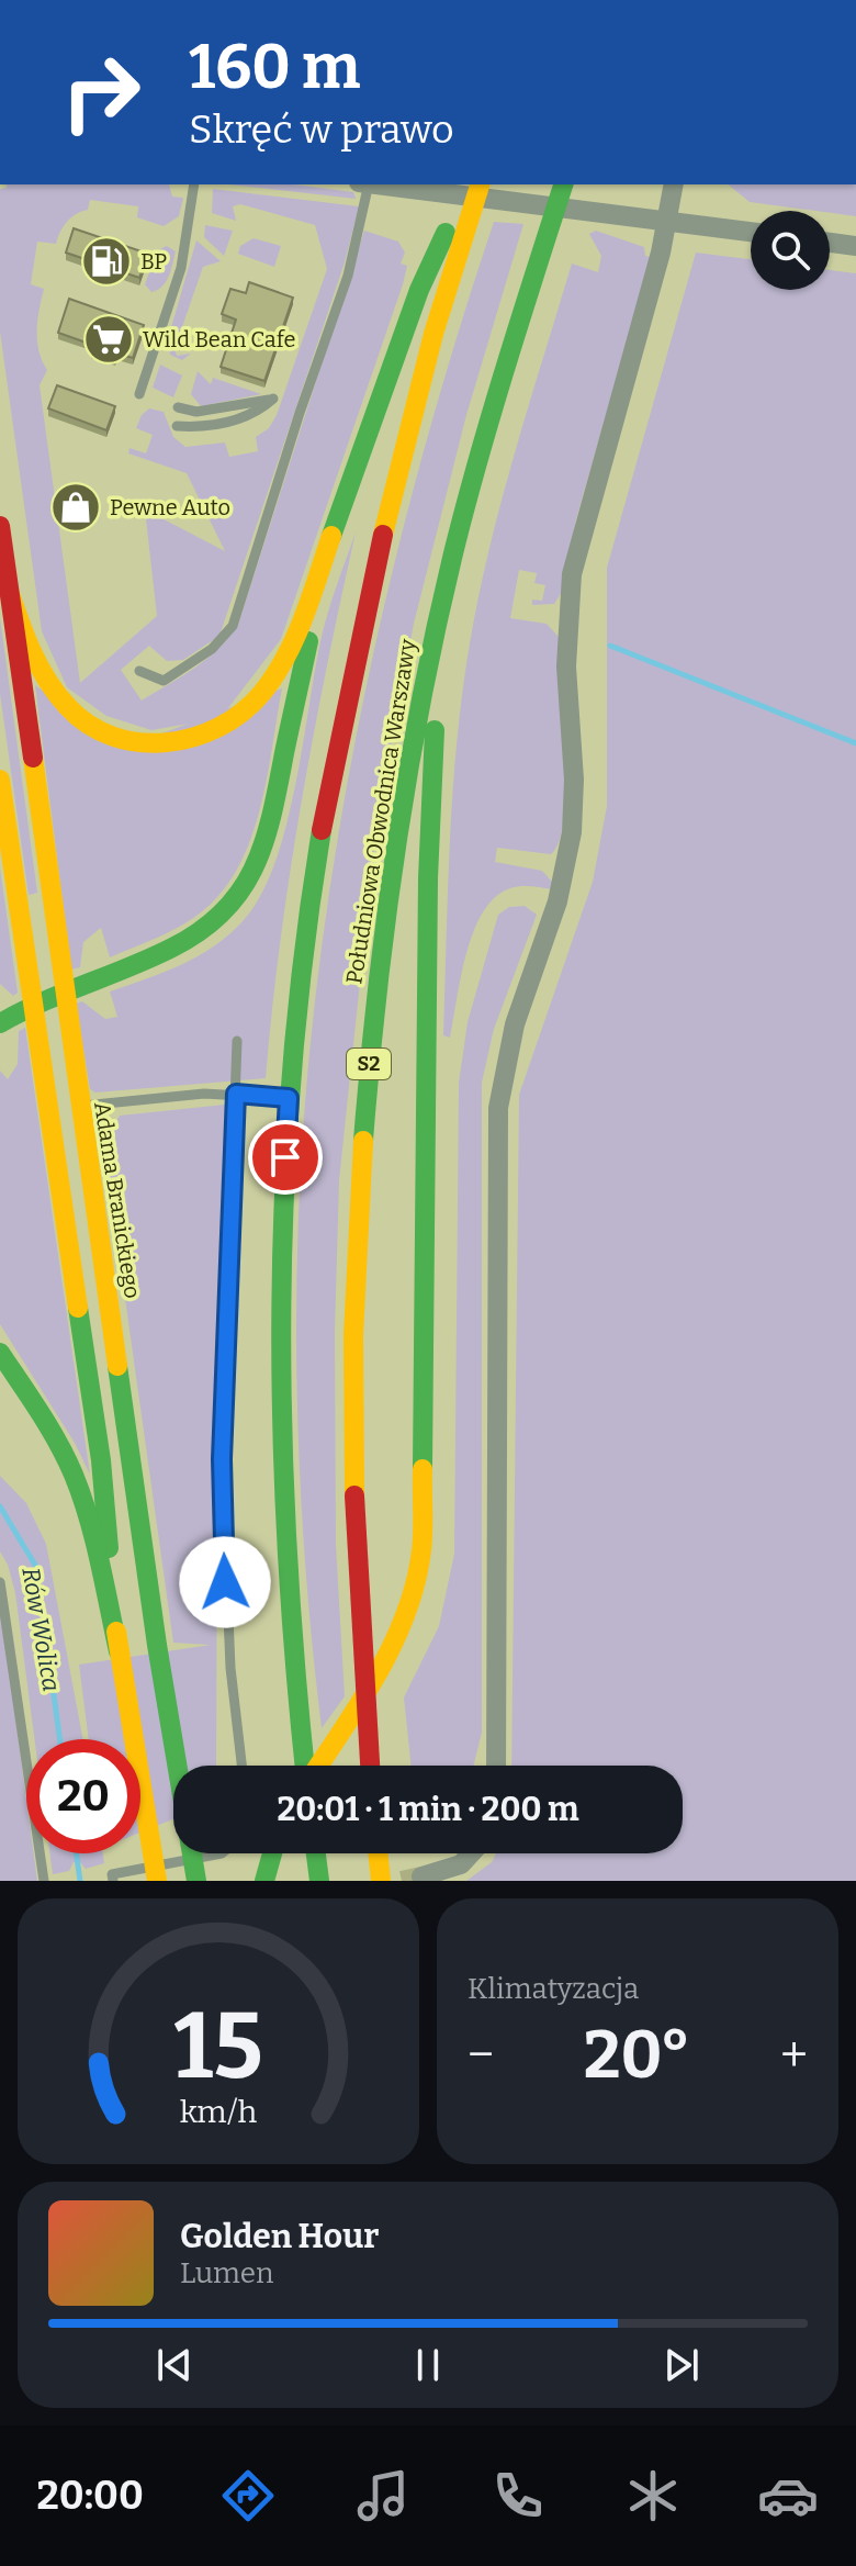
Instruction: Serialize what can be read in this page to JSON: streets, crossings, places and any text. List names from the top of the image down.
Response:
{
  "streets": {
    "main road": ["Południowa Obwodnica Warszawy", "S2", "Adama Branickiego"]
  },
  "water": ["Rów Wolica"],
  "places": {
    "fuel station": ["BP"],
    "supermarket": ["Wild Bean Cafe"],
    "shop": ["Pewne Auto"]
  },
  "page": {
    "turn": ["160 m", "Skręć w prawo"],
    "limit": "20",
    "trip": "20:01 · 1 min · 200 m",
    "tile": "Klimatyzacja",
    "heat": ["−", "20°", "+"],
    "song": ["Golden Hour", "Lumen"],
    "tabs": "20:00",
    "gauge": ["15", "km/h"]
  }
}
